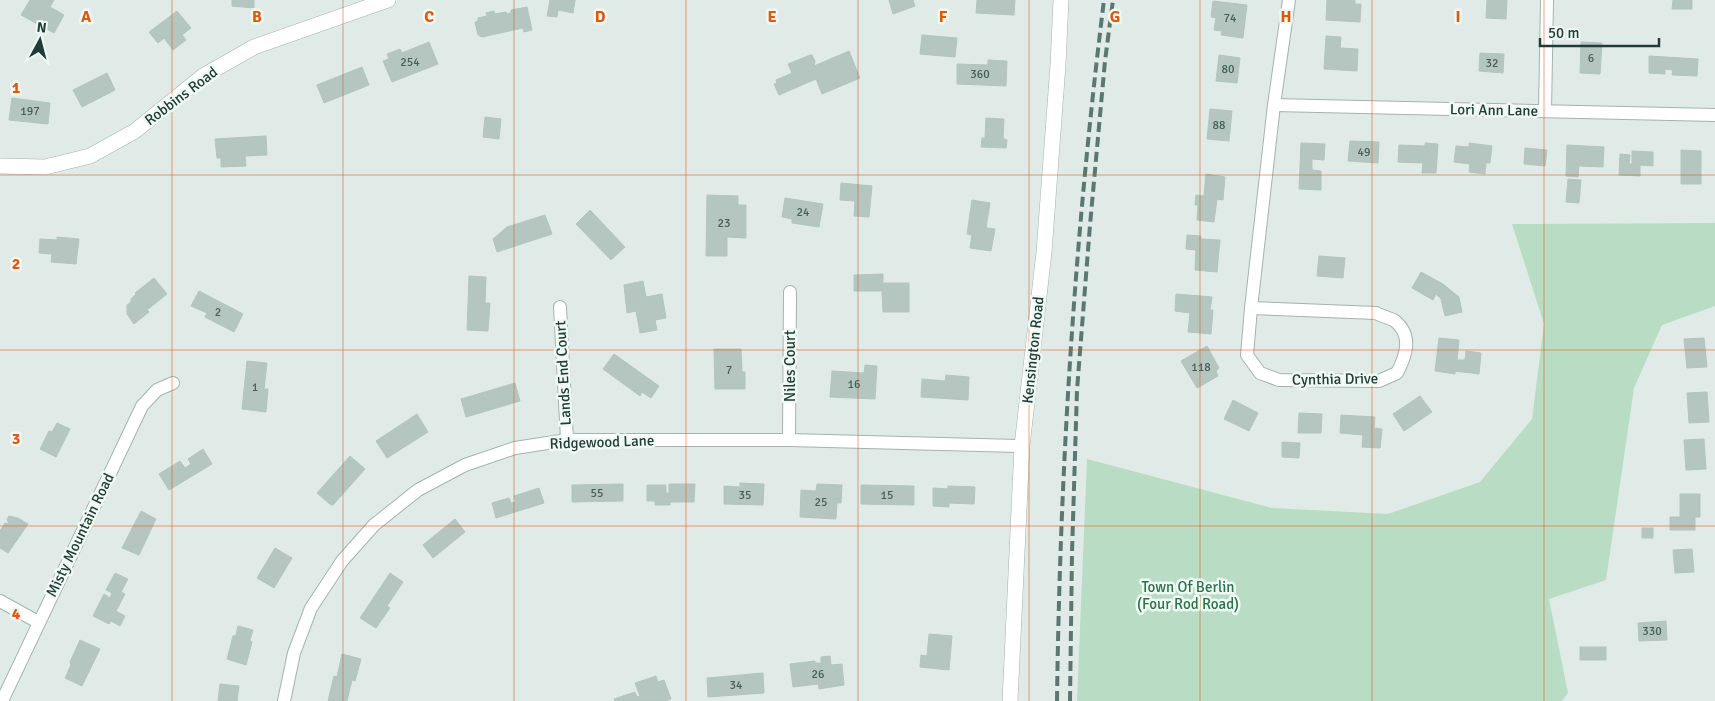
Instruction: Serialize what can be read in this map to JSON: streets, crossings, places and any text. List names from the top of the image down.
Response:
{
  "streets": {
    "street": [
      "Robbins Road",
      "Lori Ann Lane",
      "Kensington Road",
      "Niles Court",
      "Lands End Court",
      "Cynthia Drive",
      "Ridgewood Lane",
      "Misty Mountain Road"
    ]
  },
  "crossings": [
    ["Lori Ann Lane", "Cynthia Drive"],
    ["Kensington Road", "Ridgewood Lane"],
    ["Niles Court", "Ridgewood Lane"],
    ["Lands End Court", "Ridgewood Lane"]
  ],
  "parks": ["Town Of Berlin (Four Rod Road)"],
  "house_numbers": [
    "74",
    "6",
    "254",
    "32",
    "80",
    "360",
    "197",
    "88",
    "49",
    "24",
    "23",
    "2",
    "118",
    "7",
    "16",
    "1",
    "55",
    "35",
    "15",
    "25",
    "330",
    "26",
    "34"
  ],
  "scale_bar": "50 m",
  "north": "top",
  "grid": {
    "columns": [
      "A",
      "B",
      "C",
      "D",
      "E",
      "F",
      "G",
      "H",
      "I"
    ],
    "rows": [
      "1",
      "2",
      "3",
      "4"
    ]
  }
}
